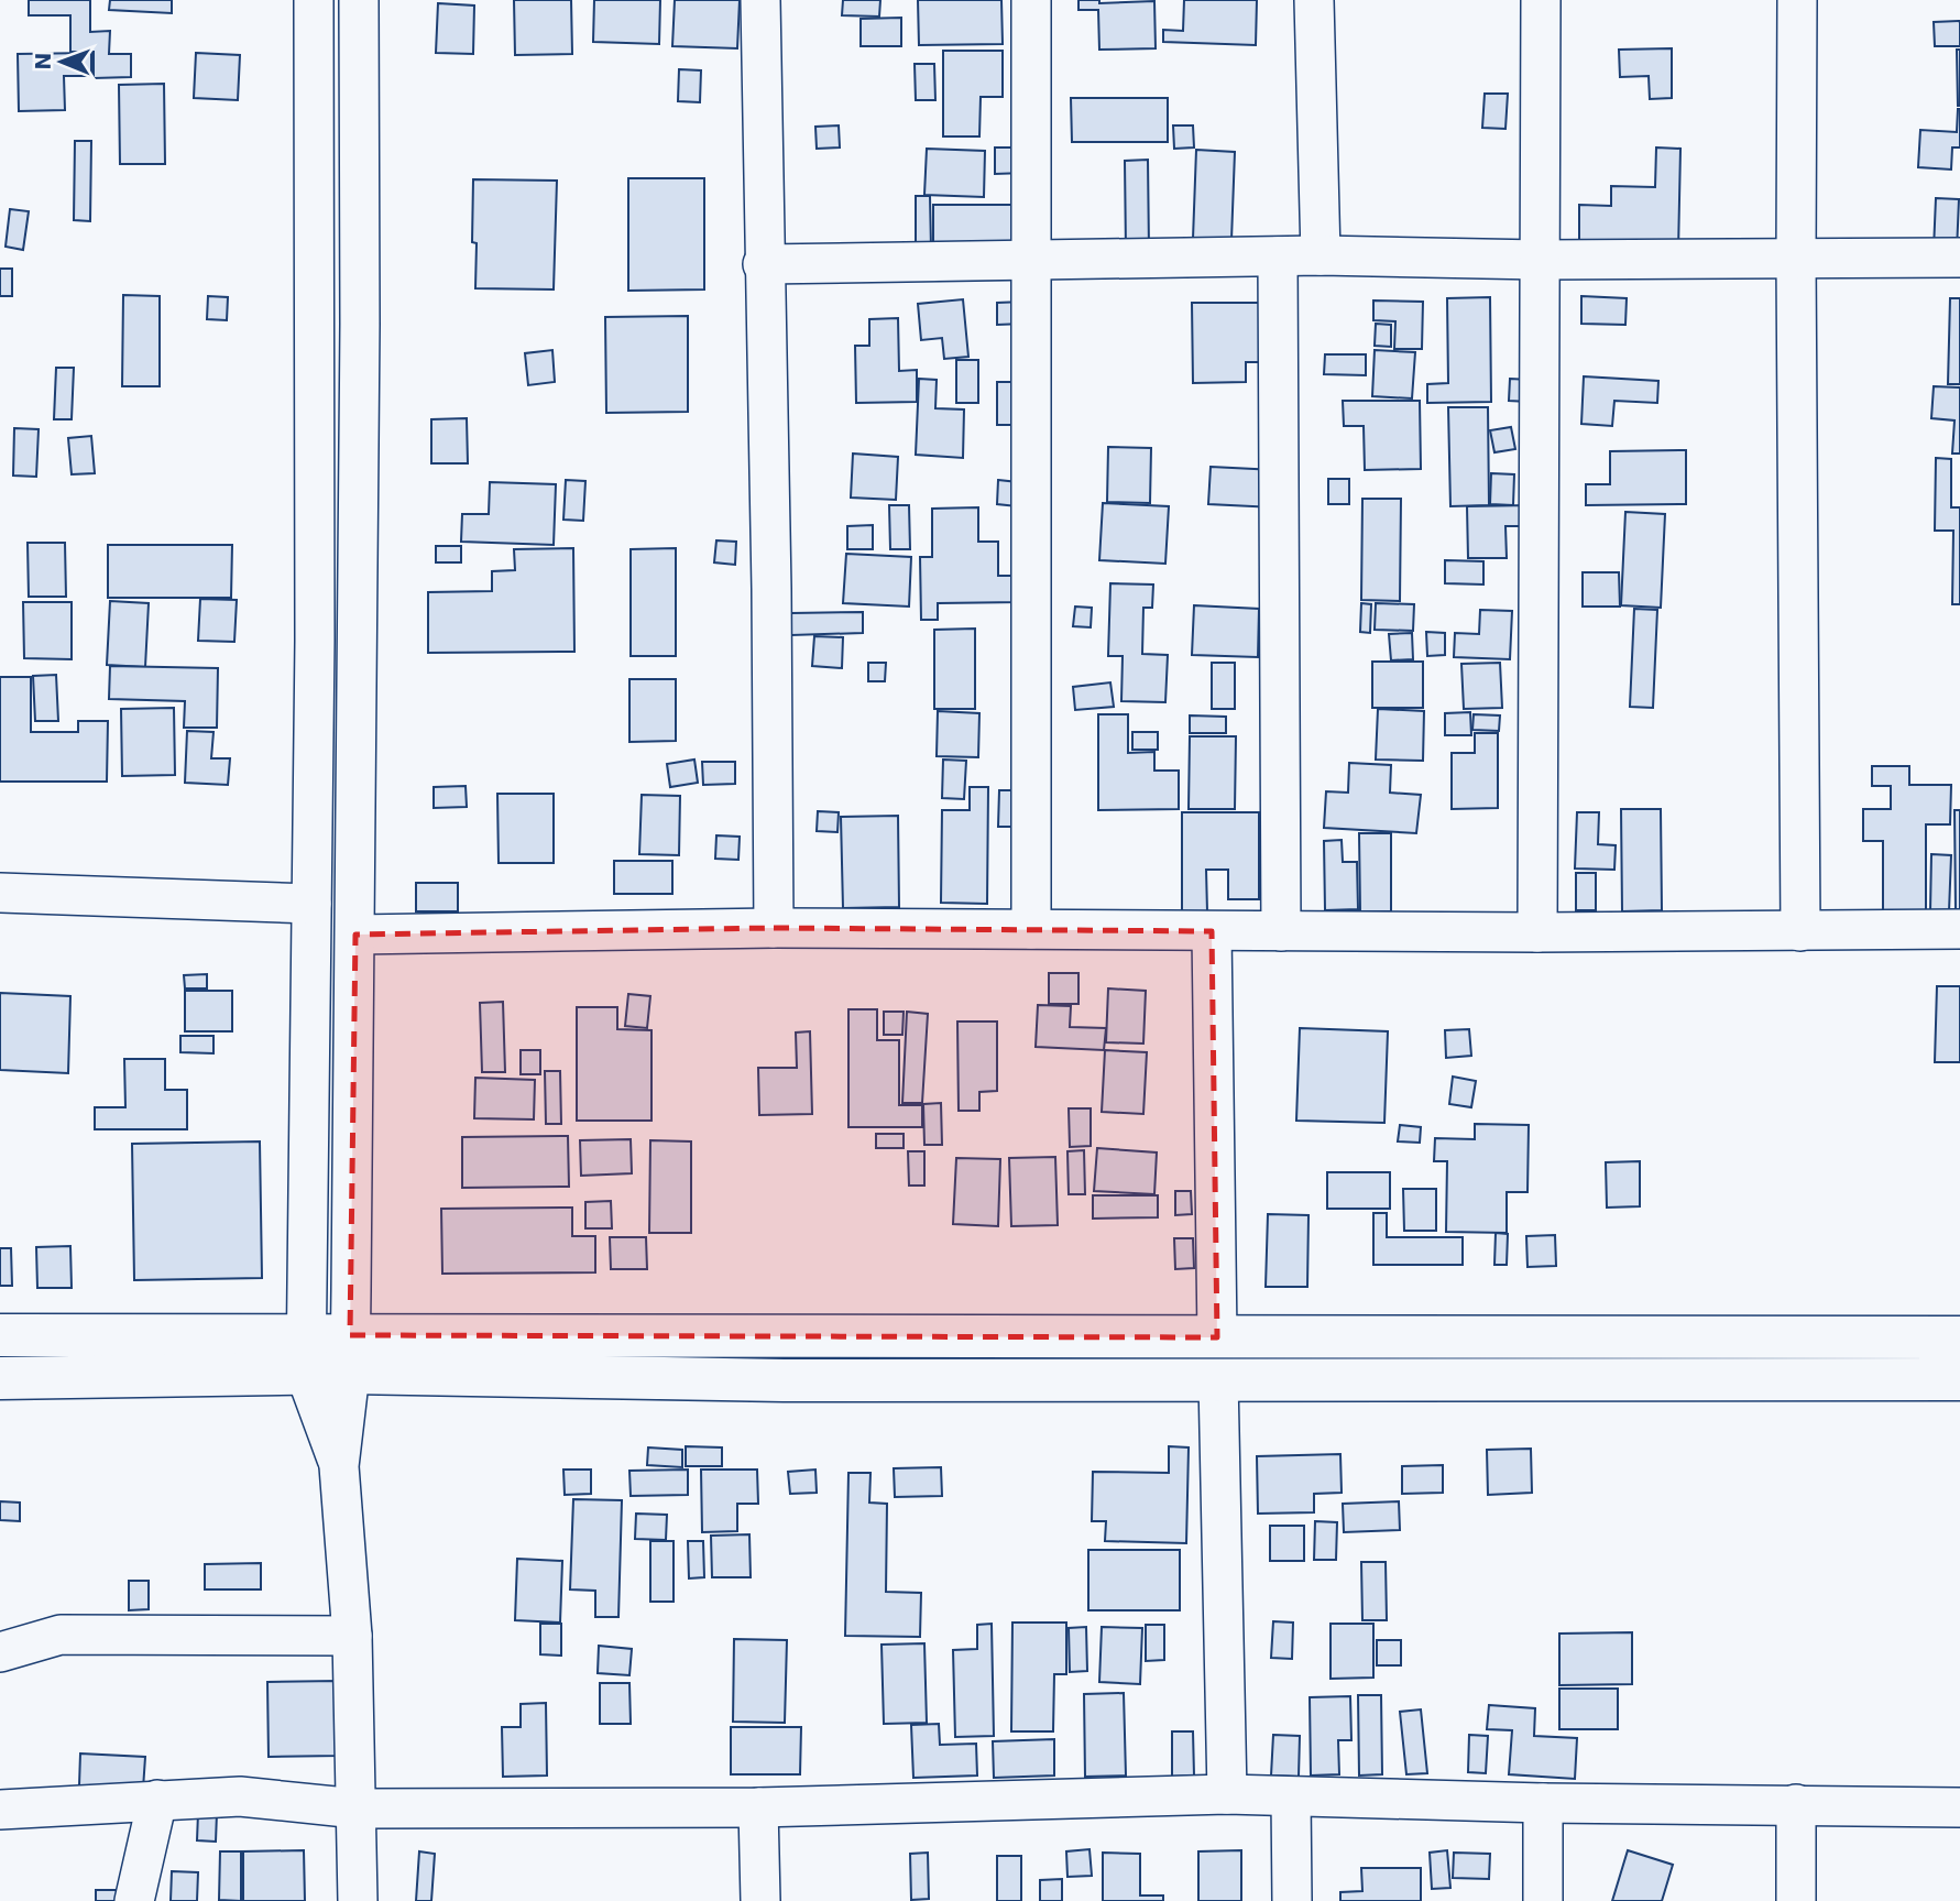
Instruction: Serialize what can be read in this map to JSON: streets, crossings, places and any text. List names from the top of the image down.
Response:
{
  "north": "left"
}
